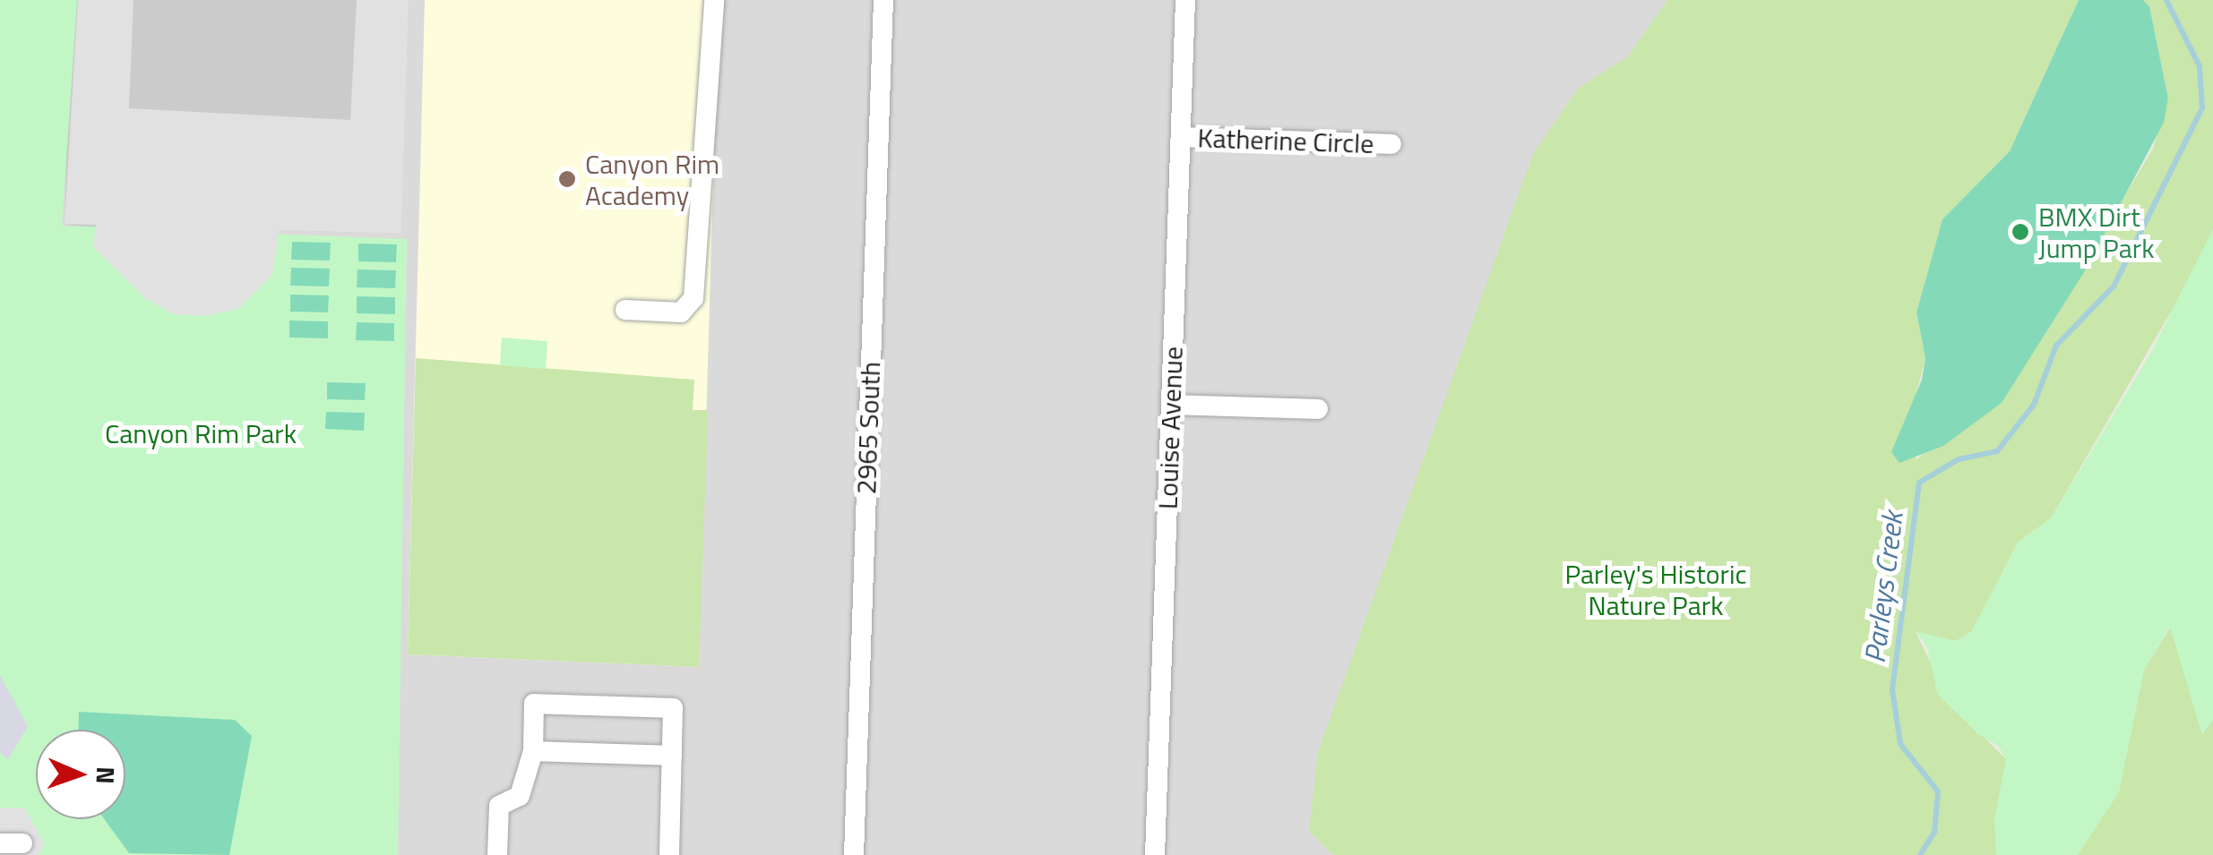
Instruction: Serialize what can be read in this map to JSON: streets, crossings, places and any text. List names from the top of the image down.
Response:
{
  "streets": {
    "street": ["Katherine Circle", "2965 South", "Louise Avenue"]
  },
  "crossings": [
    ["Katherine Circle", "Louise Avenue"]
  ],
  "water": ["Parleys Creek"],
  "parks": ["Canyon Rim Park", "Parley's Historic Nature Park"],
  "places": ["Canyon Rim Academy", "BMX Dirt Jump Park"],
  "north": "right"
}
